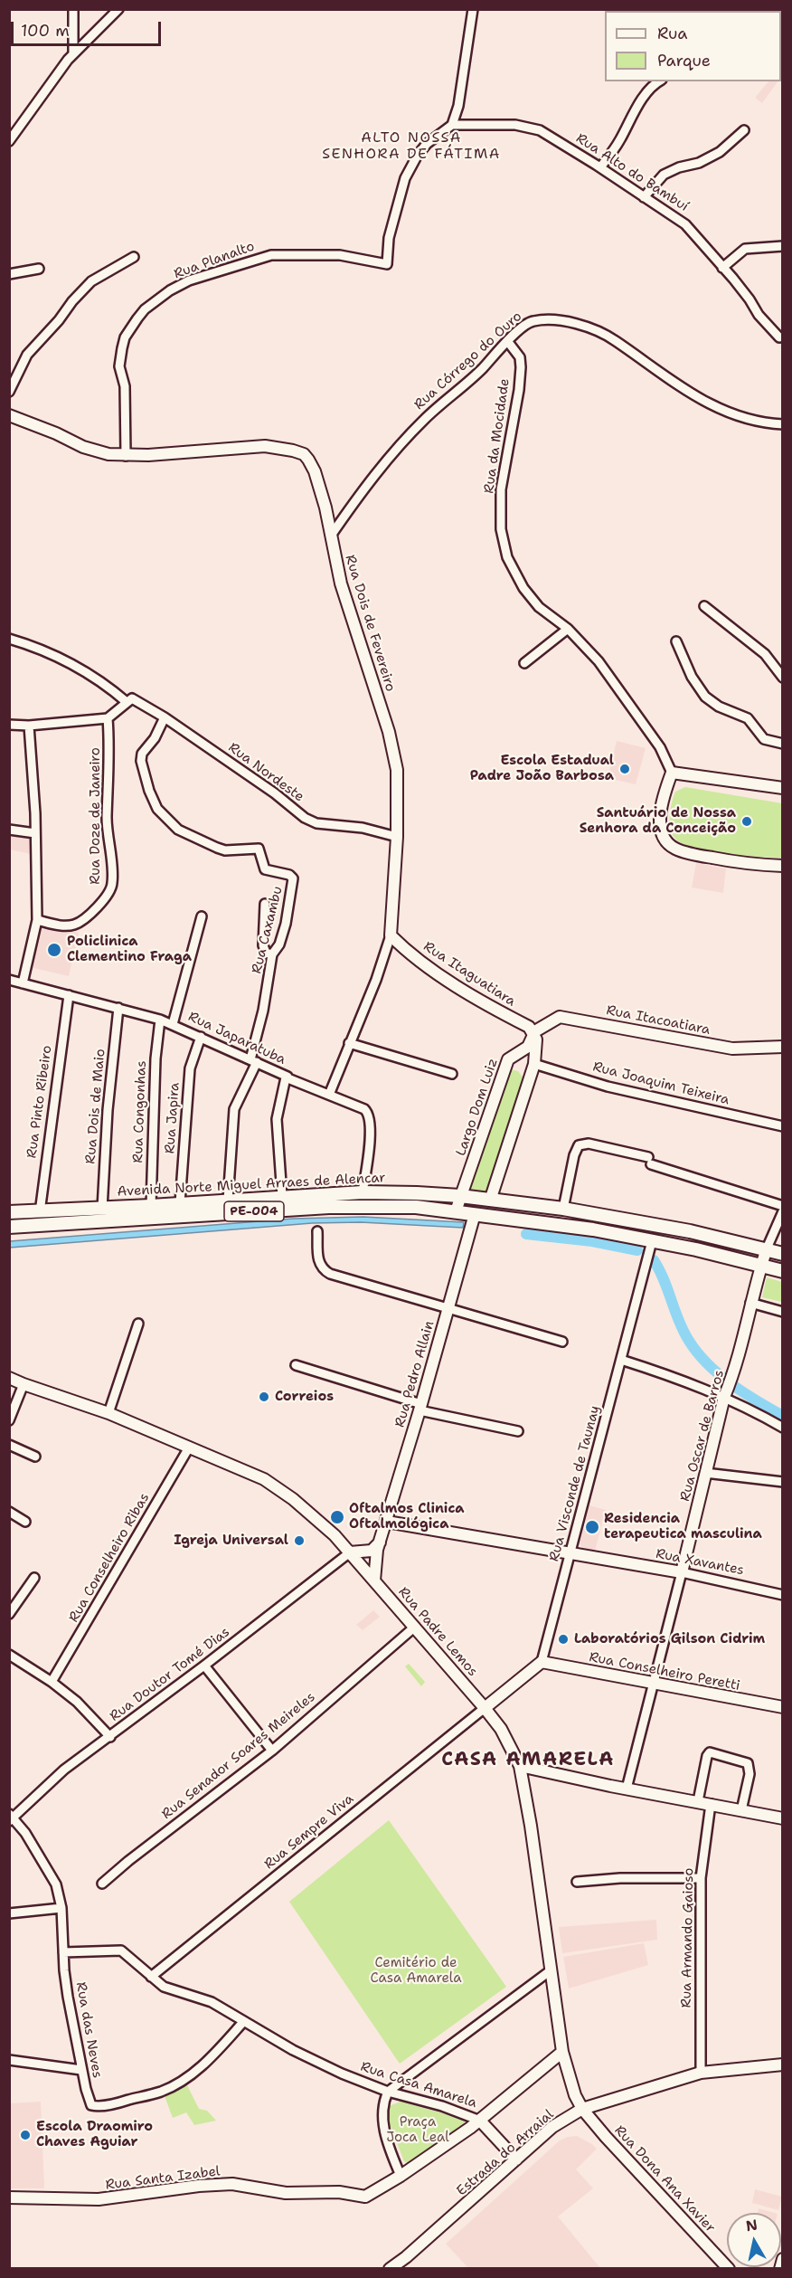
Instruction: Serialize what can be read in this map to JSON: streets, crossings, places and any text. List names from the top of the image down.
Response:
{
  "streets": {
    "main road": ["Avenida Norte Miguel Arraes de Alencar", "PE-004"],
    "street": [
      "Rua Alto do Bambuí",
      "Rua Planalto",
      "Rua Córrego do Ouro",
      "Rua da Mocidade",
      "Rua Dois de Fevereiro",
      "Rua Nordeste",
      "Rua Doze de Janeiro",
      "Rua Caxambu",
      "Rua Itaguatiara",
      "Rua Itacoatiara",
      "Rua Japaratuba",
      "Rua Joaquim Teixeira",
      "Rua Pinto Ribeiro",
      "Rua Dois de Maio",
      "Largo Dom Luiz",
      "Rua Congonhas",
      "Rua Japira",
      "Rua Pedro Allain",
      "Rua Oscar de Barros",
      "Rua Visconde de Taunay",
      "Rua Conselheiro Ribas",
      "Rua Xavantes",
      "Rua Padre Lemos",
      "Rua Conselheiro Peretti",
      "Rua Doutor Tomé Dias",
      "Rua Senador Soares Meireles",
      "Rua Sempre Viva",
      "Rua Armando Gaioso",
      "Rua das Neves",
      "Rua Casa Amarela",
      "Estrada do Arraial",
      "Rua Santa Izabel",
      "Rua Dona Ana Xavier"
    ]
  },
  "crossings": [
    ["Rua Alto do Bambuí", "Rua Planalto"],
    ["Rua Planalto", "Rua Dois de Fevereiro"],
    ["Rua Córrego do Ouro", "Rua da Mocidade"],
    ["Rua Córrego do Ouro", "Rua Dois de Fevereiro"],
    ["Rua Dois de Fevereiro", "Rua Nordeste"],
    ["Rua Dois de Fevereiro", "Rua Itaguatiara"],
    ["Rua Dois de Fevereiro", "Rua Japaratuba"],
    ["Rua Nordeste", "Rua Caxambu"],
    ["Rua Caxambu", "Rua Japaratuba"],
    ["Rua Caxambu", "Avenida Norte Miguel Arraes de Alencar"],
    ["Rua Itaguatiara", "Rua Itacoatiara"],
    ["Rua Itaguatiara", "Largo Dom Luiz"],
    ["Rua Itacoatiara", "Largo Dom Luiz"],
    ["Rua Japaratuba", "Rua Pinto Ribeiro"],
    ["Rua Japaratuba", "Rua Dois de Maio"],
    ["Rua Japaratuba", "Rua Congonhas"],
    ["Rua Japaratuba", "Rua Japira"],
    ["Rua Japaratuba", "Avenida Norte Miguel Arraes de Alencar"],
    ["Rua Pinto Ribeiro", "Avenida Norte Miguel Arraes de Alencar"],
    ["Rua Dois de Maio", "Avenida Norte Miguel Arraes de Alencar"],
    ["Largo Dom Luiz", "Avenida Norte Miguel Arraes de Alencar"],
    ["Rua Congonhas", "Avenida Norte Miguel Arraes de Alencar"],
    ["Rua Japira", "Avenida Norte Miguel Arraes de Alencar"],
    ["Avenida Norte Miguel Arraes de Alencar", "Rua Pedro Allain"],
    ["Avenida Norte Miguel Arraes de Alencar", "Rua Oscar de Barros"],
    ["Avenida Norte Miguel Arraes de Alencar", "Rua Visconde de Taunay"],
    ["Rua Pedro Allain", "Rua Xavantes"],
    ["Rua Pedro Allain", "Rua Padre Lemos"],
    ["Rua Oscar de Barros", "Rua Xavantes"],
    ["Rua Oscar de Barros", "Rua Conselheiro Peretti"],
    ["Rua Visconde de Taunay", "Rua Xavantes"],
    ["Rua Visconde de Taunay", "Rua Conselheiro Peretti"],
    ["Rua Conselheiro Ribas", "Rua Padre Lemos"],
    ["Rua Padre Lemos", "Rua Doutor Tomé Dias"],
    ["Rua Padre Lemos", "Rua Senador Soares Meireles"],
    ["Rua Padre Lemos", "Rua Sempre Viva"],
    ["Rua Padre Lemos", "Estrada do Arraial"],
    ["Rua Padre Lemos", "Rua Santa Izabel"],
    ["Rua Padre Lemos", "Rua Dona Ana Xavier"],
    ["Rua Doutor Tomé Dias", "Rua das Neves"],
    ["Rua Sempre Viva", "Rua Casa Amarela"],
    ["Rua Armando Gaioso", "Estrada do Arraial"],
    ["Rua das Neves", "Rua Casa Amarela"],
    ["Rua Casa Amarela", "Estrada do Arraial"],
    ["Rua Casa Amarela", "Rua Santa Izabel"],
    ["Estrada do Arraial", "Rua Dona Ana Xavier"]
  ],
  "districts": ["ALTO NOSSA SENHORA DE FÁTIMA", "CASA AMARELA"],
  "parks": ["Cemitério de Casa Amarela", "Praça Joca Leal"],
  "places": [
    "Escola Estadual Padre João Barbosa",
    "Santuário de Nossa Senhora da Conceição",
    "Policlinica Clementino Fraga",
    "Correios",
    "Oftalmos Clinica Oftalmológica",
    "Residencia terapeutica masculina",
    "Igreja Universal",
    "Laboratórios Gilson Cidrim",
    "Escola Draomiro Chaves Aguiar"
  ],
  "legend": ["Rua", "Parque"],
  "scale_bar": "100 m",
  "north": "top"
}
